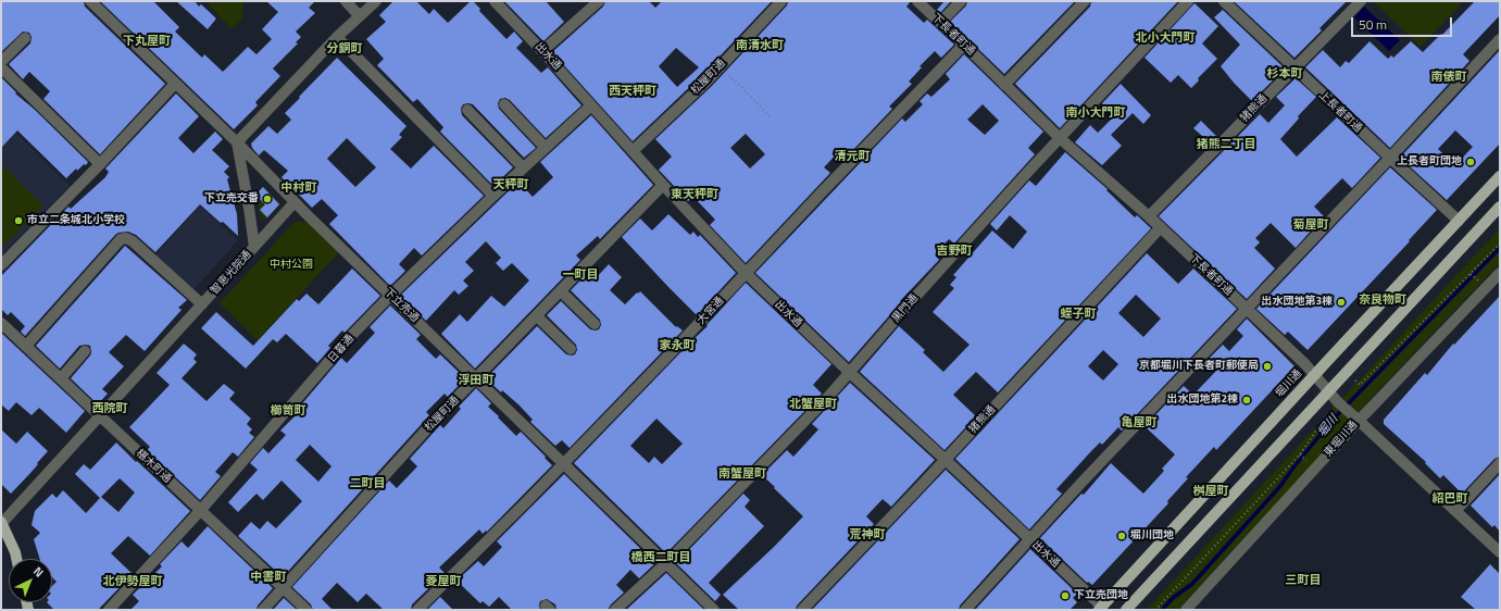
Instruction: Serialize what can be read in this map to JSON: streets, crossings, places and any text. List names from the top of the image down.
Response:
{
  "streets": {
    "main road": ["堀川通"],
    "street": [
      "下長者町通",
      "出水通",
      "松屋町通",
      "猪熊通",
      "上長者町通",
      "智恵光院通",
      "下立売通",
      "黒門通",
      "大宮通",
      "日暮通",
      "東堀川通",
      "椹木町通"
    ]
  },
  "crossings": [
    ["下長者町通", "猪熊通"],
    ["下長者町通", "黒門通"],
    ["下長者町通", "大宮通"],
    ["下長者町通", "堀川通"],
    ["下長者町通", "東堀川通"],
    ["出水通", "松屋町通"],
    ["出水通", "猪熊通"],
    ["出水通", "黒門通"],
    ["出水通", "大宮通"],
    ["出水通", "日暮通"],
    ["出水通", "堀川通"],
    ["松屋町通", "下立売通"],
    ["松屋町通", "椹木町通"],
    ["猪熊通", "上長者町通"],
    ["上長者町通", "堀川通"],
    ["智恵光院通", "下立売通"],
    ["智恵光院通", "椹木町通"],
    ["下立売通", "黒門通"],
    ["下立売通", "大宮通"],
    ["下立売通", "日暮通"],
    ["日暮通", "椹木町通"]
  ],
  "districts": [
    "北小大門町",
    "下丸屋町",
    "南清水町",
    "分銅町",
    "杉本町",
    "南俵町",
    "西天秤町",
    "南小大門町",
    "猪熊二丁目",
    "清元町",
    "天秤町",
    "中村町",
    "東天秤町",
    "菊屋町",
    "吉野町",
    "一町目",
    "奈良物町",
    "蛭子町",
    "家永町",
    "浮田町",
    "北蟹屋町",
    "西院町",
    "櫛笥町",
    "亀屋町",
    "南蟹屋町",
    "二町目",
    "桝屋町",
    "紹巴町",
    "荒神町",
    "橋西二町目",
    "中書町",
    "三町目",
    "北伊勢屋町",
    "菱屋町"
  ],
  "water": ["堀川"],
  "parks": ["中村公園"],
  "places": [
    "上長者町団地",
    "下立売交番",
    "市立二条城北小学校",
    "出水団地第3棟",
    "京都堀川下長者町郵便局",
    "出水団地第2棟",
    "堀川団地",
    "下立売団地"
  ],
  "scale_bar": "50 m",
  "north": "top right"
}
